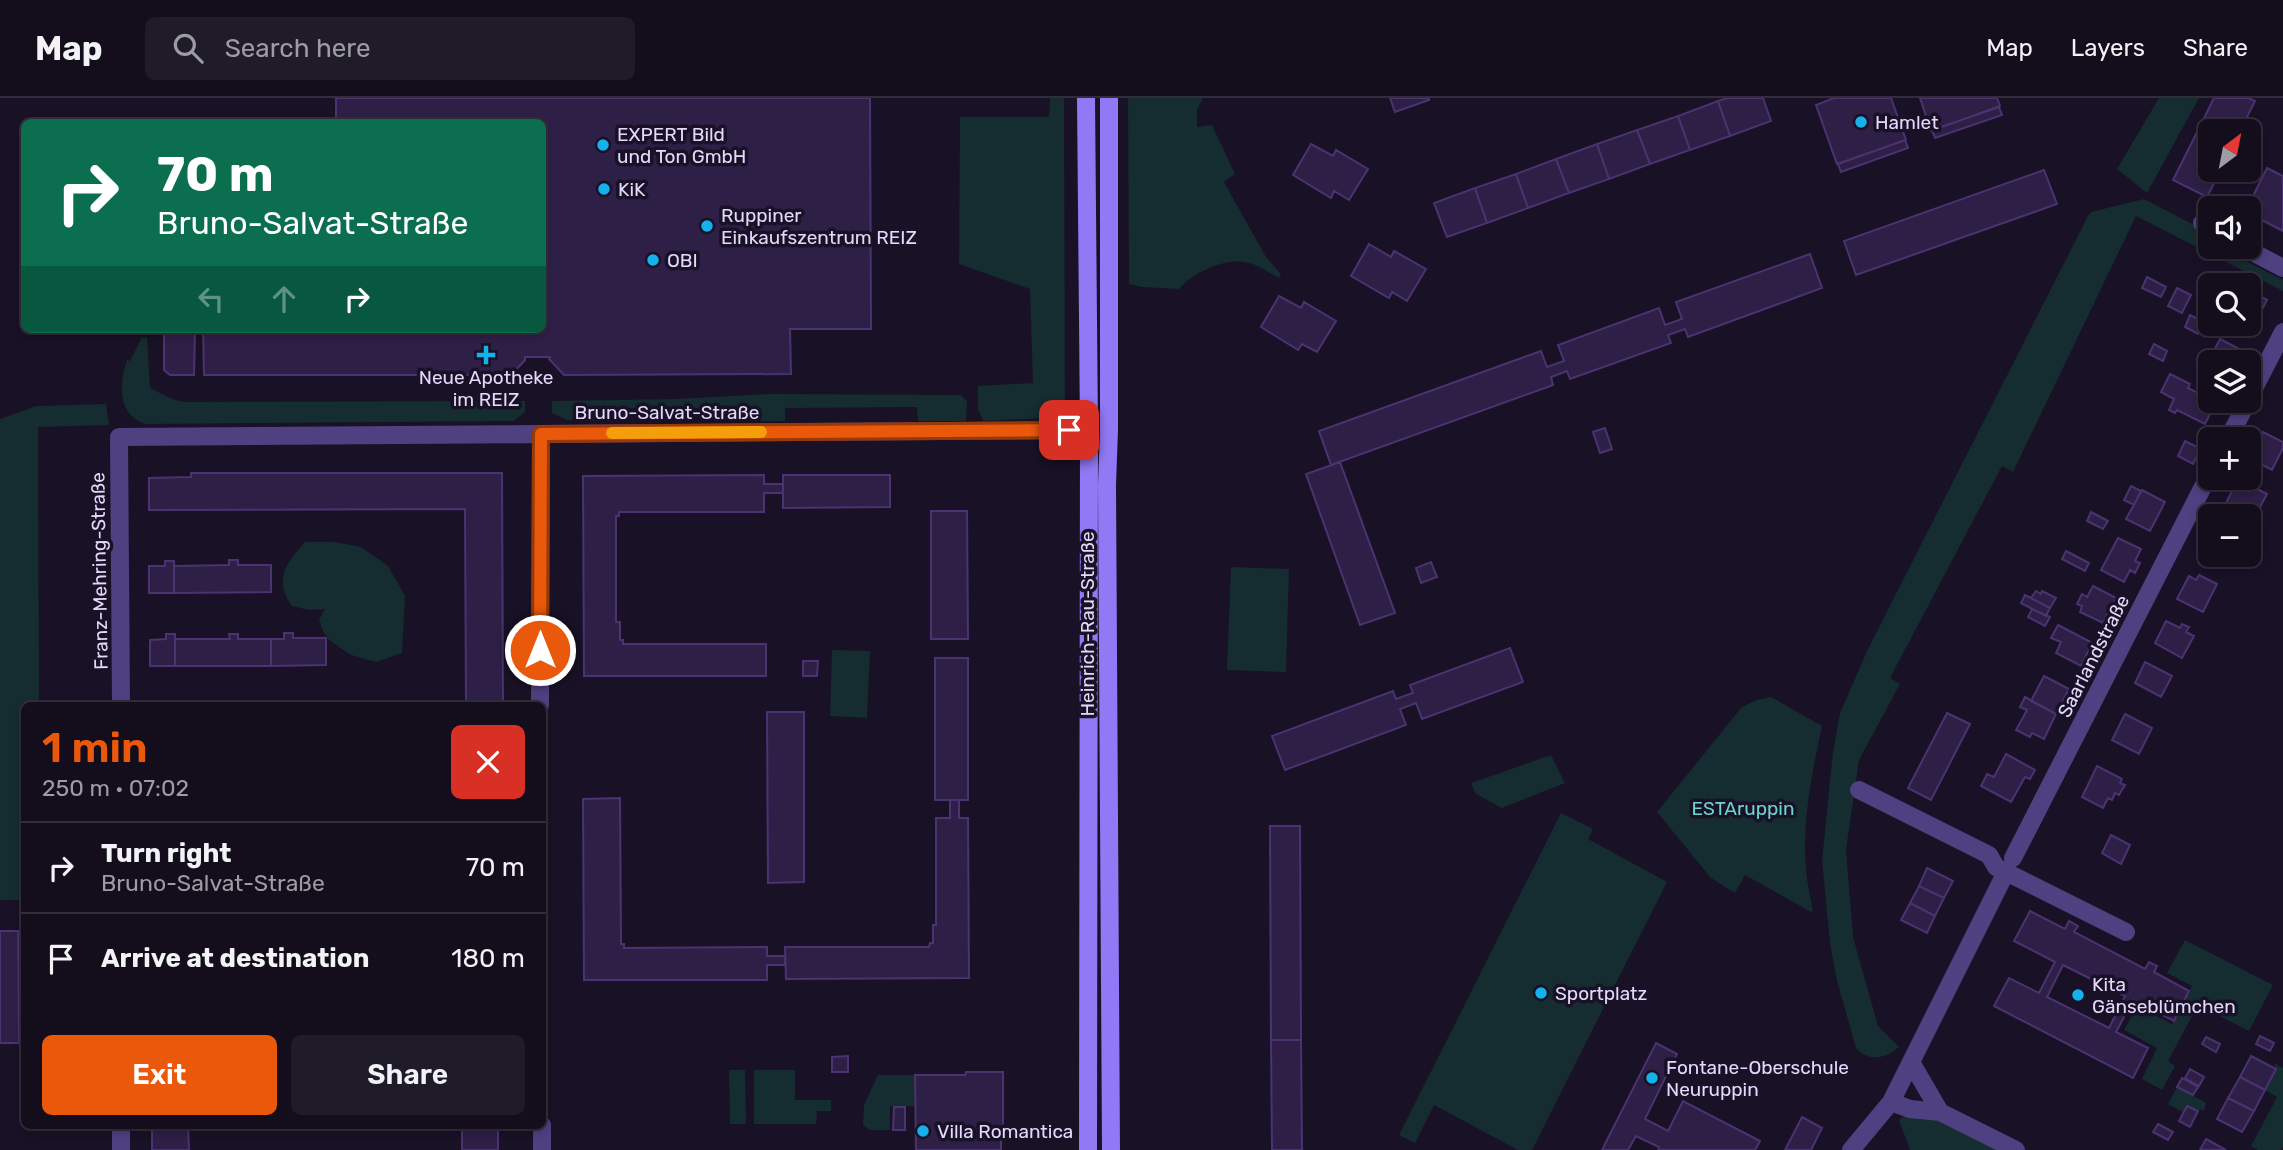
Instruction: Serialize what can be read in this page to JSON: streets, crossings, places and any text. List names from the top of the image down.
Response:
{
  "streets": {
    "main road": ["Heinrich-Rau-Straße"],
    "street": ["Bruno-Salvat-Straße", "Franz-Mehring-Straße", "Saarlandstraße"]
  },
  "crossings": [
    ["Bruno-Salvat-Straße", "Franz-Mehring-Straße"],
    ["Bruno-Salvat-Straße", "Heinrich-Rau-Straße"]
  ],
  "parks": ["ESTAruppin"],
  "places": {
    "other": [
      "Hamlet",
      "EXPERT Bild und Ton GmbH",
      "KiK",
      "Ruppiner Einkaufszentrum REIZ",
      "OBI",
      "Sportplatz",
      "Kita Gänseblümchen",
      "Fontane-Oberschule Neuruppin",
      "Villa Romantica"
    ],
    "health": ["Neue Apotheke im REIZ"]
  },
  "north": "top right",
  "page": {
    "header": "Map",
    "search": "Search here",
    "nav": ["Map", "Layers", "Share"],
    "map_buttons": ["+", "−"],
    "turn": ["70 m", "Bruno-Salvat-Straße"],
    "heading": ["1 min", "250 m · 07:02"],
    "list": [
      {
        "name": "Turn right",
        "note": "Bruno-Salvat-Straße",
        "value": "70 m"
      },
      {
        "name": "Arrive at destination",
        "value": "180 m"
      }
    ],
    "buttons": ["Exit", "Share"]
  }
}
